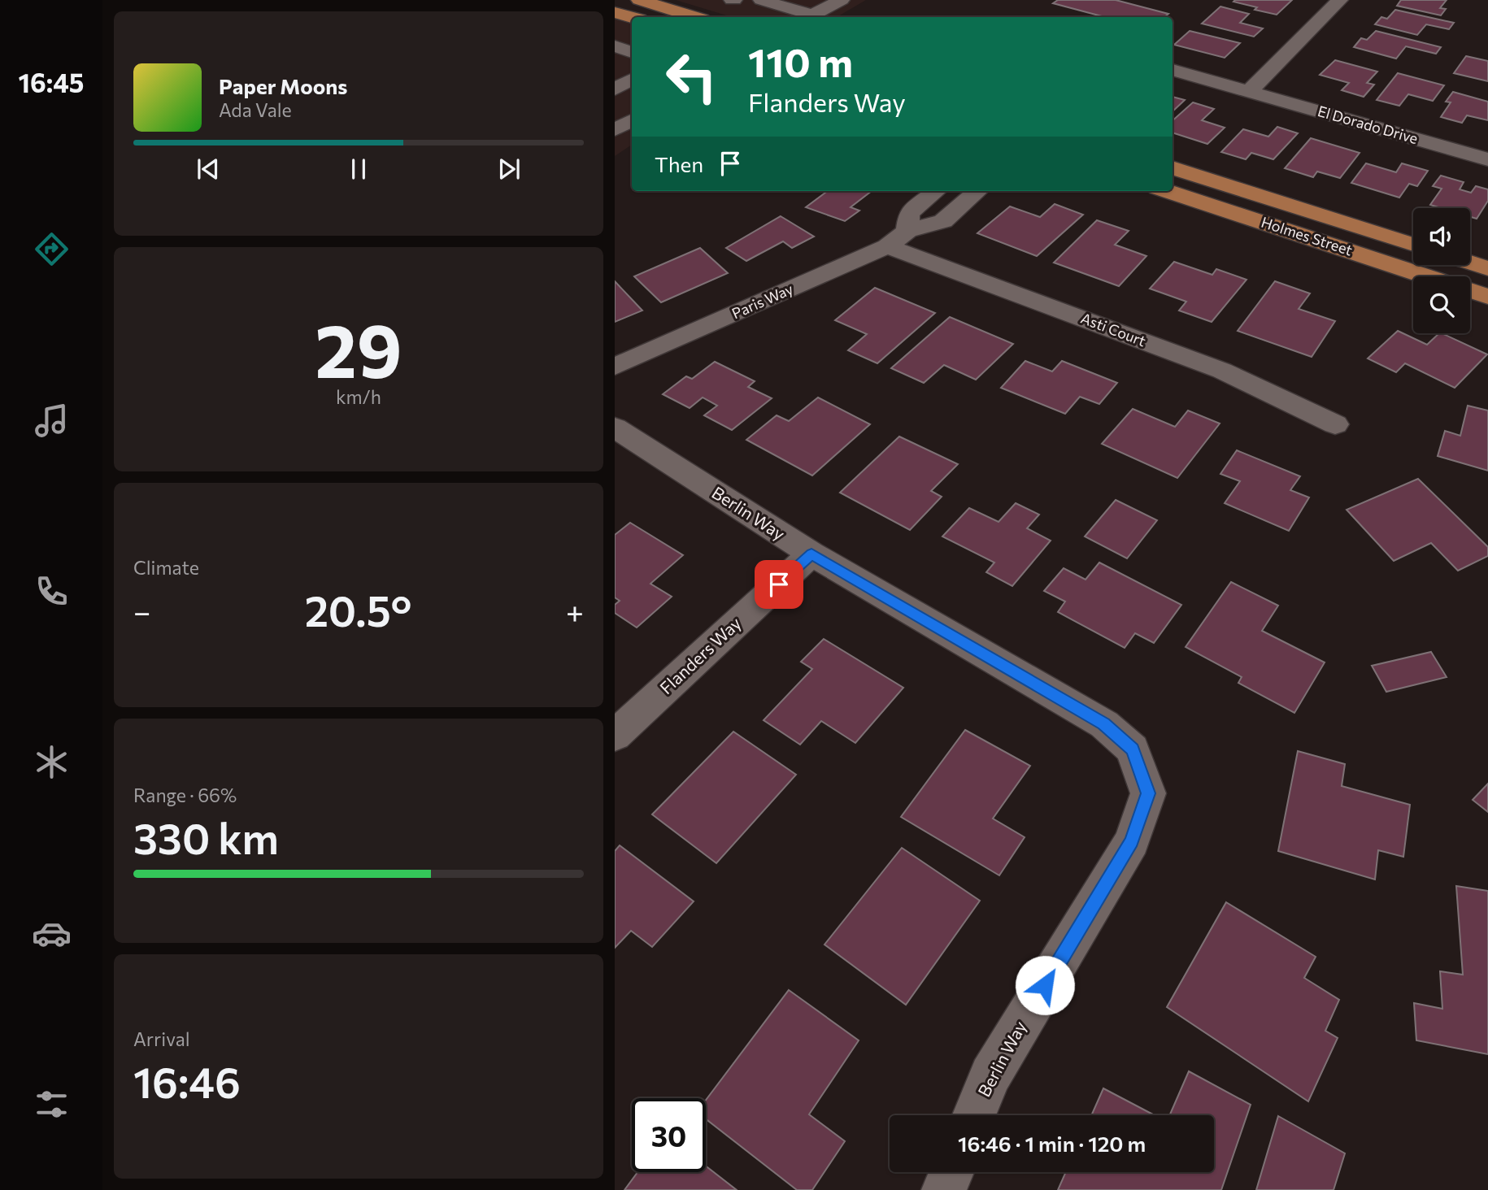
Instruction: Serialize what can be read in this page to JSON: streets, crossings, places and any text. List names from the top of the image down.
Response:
{
  "streets": {
    "main road": ["Holmes Street"],
    "street": [
      "El Dorado Drive",
      "Paris Way",
      "Asti Court",
      "Berlin Way",
      "Flanders Way"
    ]
  },
  "crossings": [
    ["Paris Way", "Asti Court"],
    ["Berlin Way", "Flanders Way"]
  ],
  "page": {
    "tabs": "16:45",
    "turn": ["110 m", "Flanders Way"],
    "song": ["Paper Moons", "Ada Vale"],
    "then": "Then",
    "tile": [
      ["29", "km/h"],
      "Climate",
      ["Range · 66%", "330 km"],
      ["Arrival", "16:46"]
    ],
    "heat": ["−", "20.5°", "+"],
    "limit": "30",
    "trip": "16:46 · 1 min · 120 m"
  }
}
